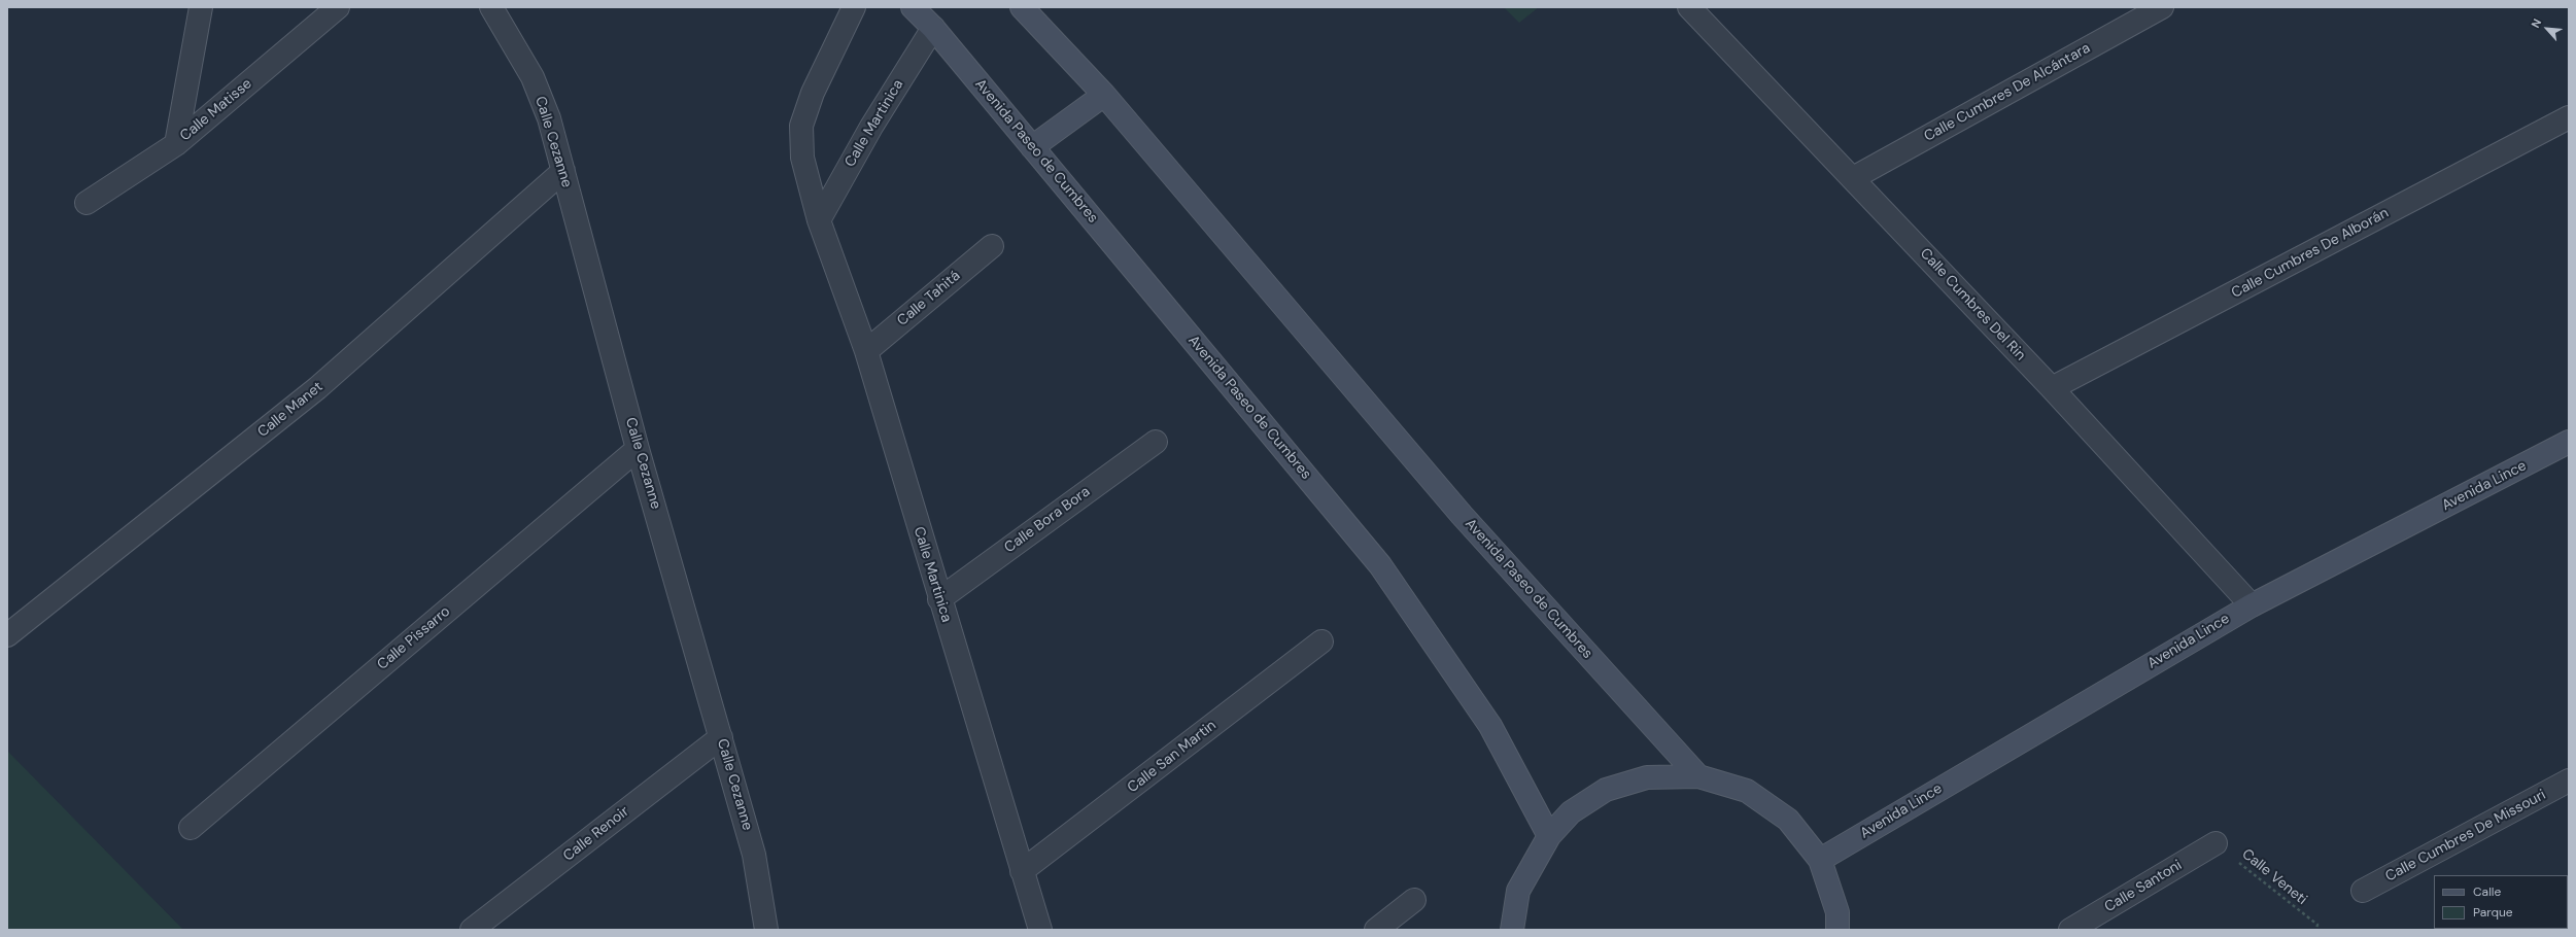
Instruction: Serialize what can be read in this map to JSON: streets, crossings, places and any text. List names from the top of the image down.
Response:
{
  "streets": {
    "street": [
      "Calle Cumbres De Alcántara",
      "Calle Matisse",
      "Calle Martinica",
      "Calle Cezanne",
      "Avenida Paseo de Cumbres",
      "Calle Cumbres De Alborán",
      "Calle Tahitá",
      "Calle Cumbres Del Rin",
      "Calle Manet",
      "Avenida Lince",
      "Calle Bora Bora",
      "Calle Pissarro",
      "Calle San Martin",
      "Calle Renoir",
      "Calle Cumbres De Missouri",
      "Calle Santoni"
    ],
    "path": ["Calle Veneti"]
  },
  "crossings": [
    ["Calle Cumbres De Alcántara", "Calle Cumbres Del Rin"],
    ["Calle Martinica", "Avenida Paseo de Cumbres"],
    ["Calle Martinica", "Calle Tahitá"],
    ["Calle Martinica", "Calle Bora Bora"],
    ["Calle Martinica", "Calle San Martin"],
    ["Calle Cezanne", "Calle Manet"],
    ["Calle Cezanne", "Calle Pissarro"],
    ["Calle Cezanne", "Calle Renoir"],
    ["Calle Cumbres De Alborán", "Calle Cumbres Del Rin"],
    ["Calle Cumbres Del Rin", "Avenida Lince"],
    ["Calle Veneti", "Calle Santoni"]
  ],
  "legend": ["Calle", "Parque"],
  "north": "top left"
}
